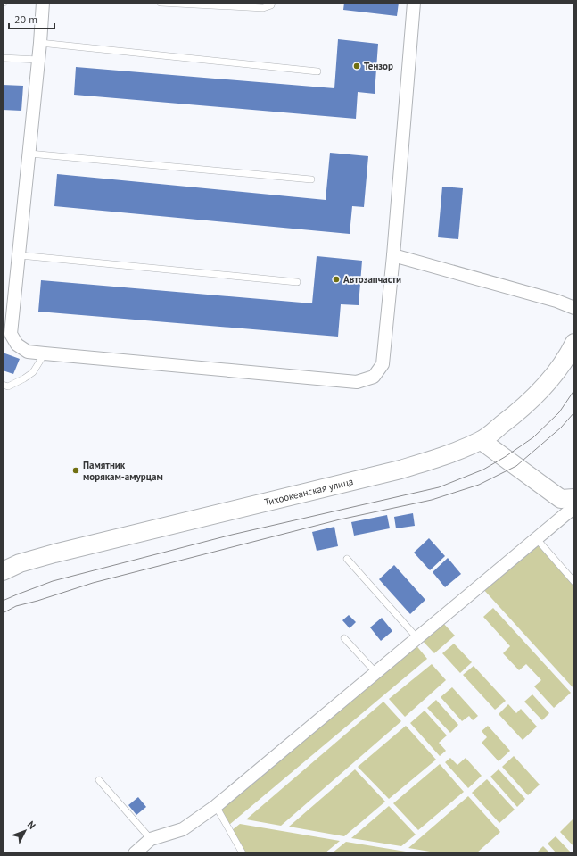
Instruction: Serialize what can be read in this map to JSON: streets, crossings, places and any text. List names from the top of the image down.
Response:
{
  "streets": {
    "main road": ["Тихоокеанская улица"]
  },
  "places": ["Тензор", "Автозапчасти", "Памятник морякам-амурцам"],
  "scale_bar": "20 m",
  "north": "top right"
}
